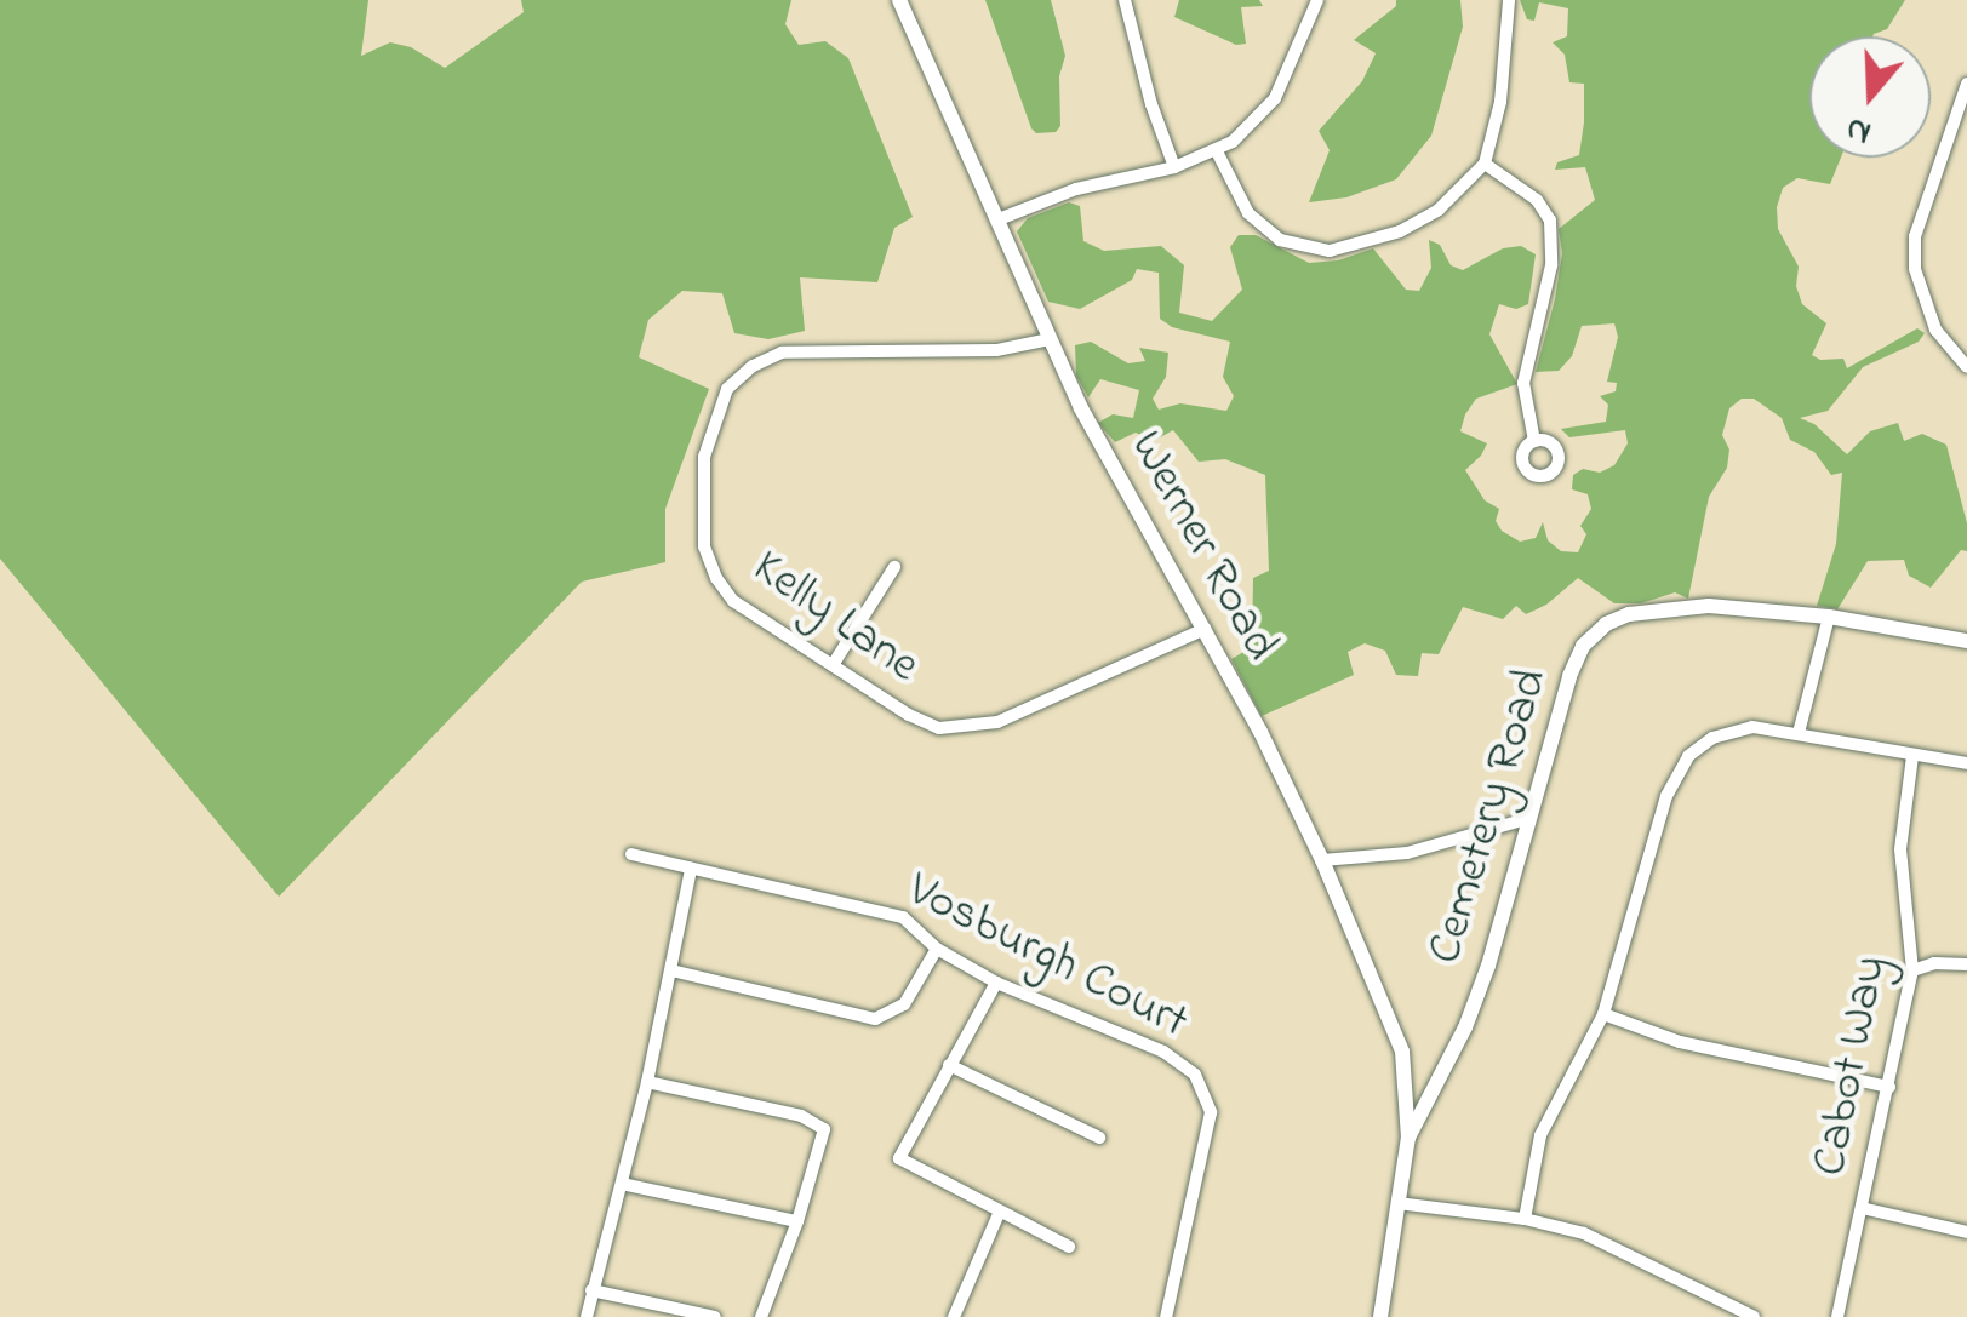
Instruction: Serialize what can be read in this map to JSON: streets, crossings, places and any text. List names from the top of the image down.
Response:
{
  "streets": {
    "street": [
      "Werner Road",
      "Kelly Lane",
      "Cemetery Road",
      "Vosburgh Court",
      "Cabot Way"
    ]
  },
  "crossings": [
    ["Werner Road", "Kelly Lane"],
    ["Werner Road", "Cemetery Road"]
  ],
  "north": "bottom"
}
